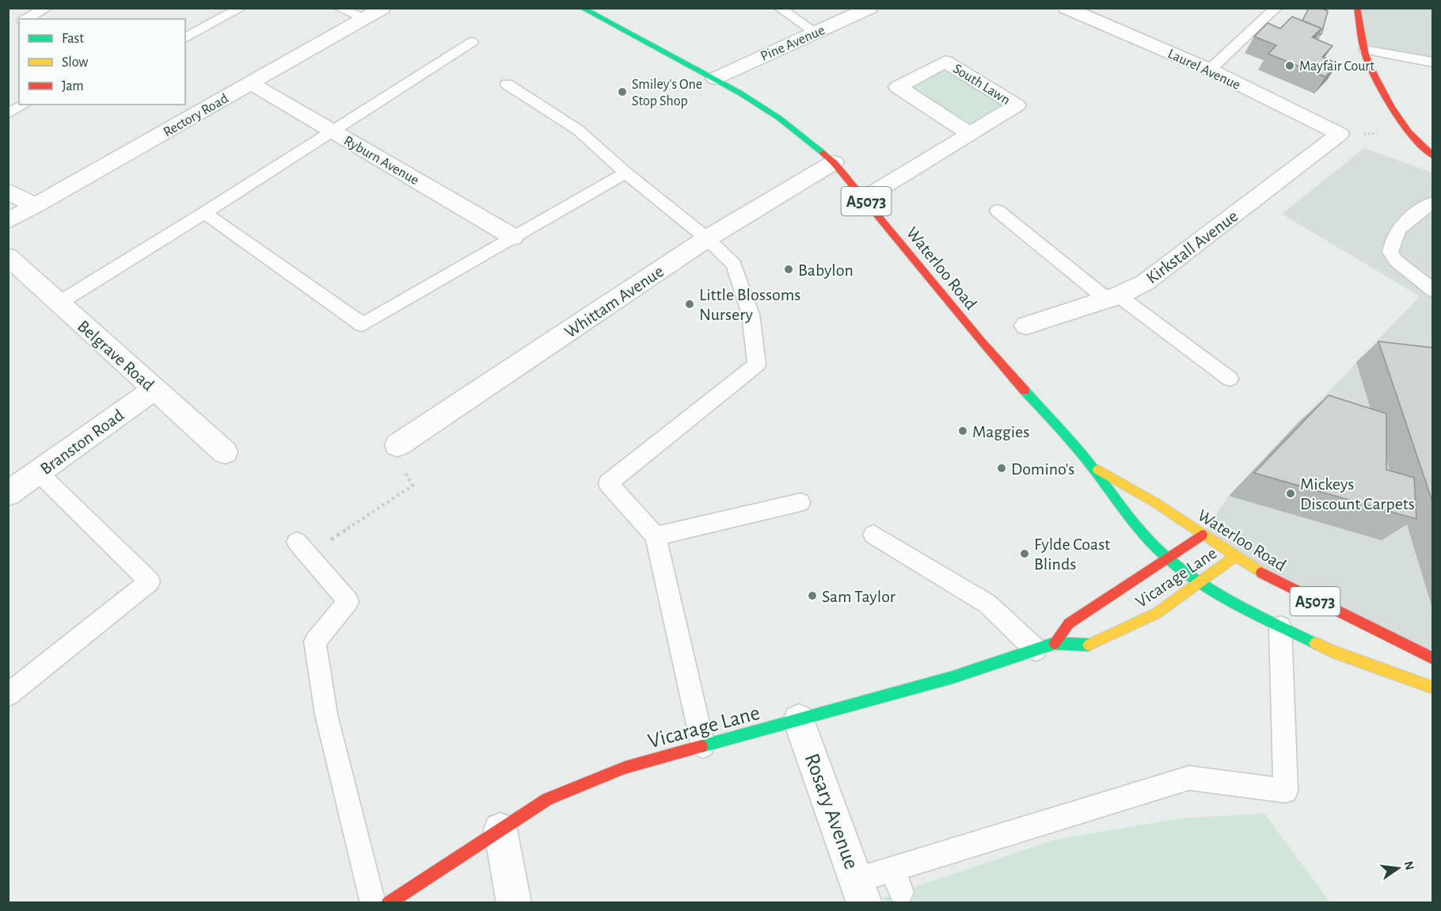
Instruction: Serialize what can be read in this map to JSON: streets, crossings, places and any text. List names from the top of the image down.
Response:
{
  "streets": {
    "main road": ["A5073", "Waterloo Road", "Vicarage Lane"],
    "street": [
      "Pine Avenue",
      "Laurel Avenue",
      "South Lawn",
      "Rectory Road",
      "Ryburn Avenue",
      "Kirkstall Avenue",
      "Whittam Avenue",
      "Belgrave Road",
      "Branston Road",
      "Rosary Avenue"
    ]
  },
  "crossings": [
    ["Pine Avenue", "Waterloo Road"],
    ["Laurel Avenue", "Kirkstall Avenue"],
    ["South Lawn", "Waterloo Road"],
    ["Rectory Road", "Ryburn Avenue"],
    ["Waterloo Road", "Whittam Avenue"],
    ["Waterloo Road", "Vicarage Lane"],
    ["Belgrave Road", "Branston Road"],
    ["Vicarage Lane", "Rosary Avenue"]
  ],
  "places": [
    "Mayfair Court",
    "Smiley's One Stop Shop",
    "Babylon",
    "Little Blossoms Nursery",
    "Maggies",
    "Domino's",
    "Mickeys Discount Carpets",
    "Fylde Coast Blinds",
    "Sam Taylor"
  ],
  "legend": ["Fast", "Slow", "Jam"],
  "north": "right"
}
